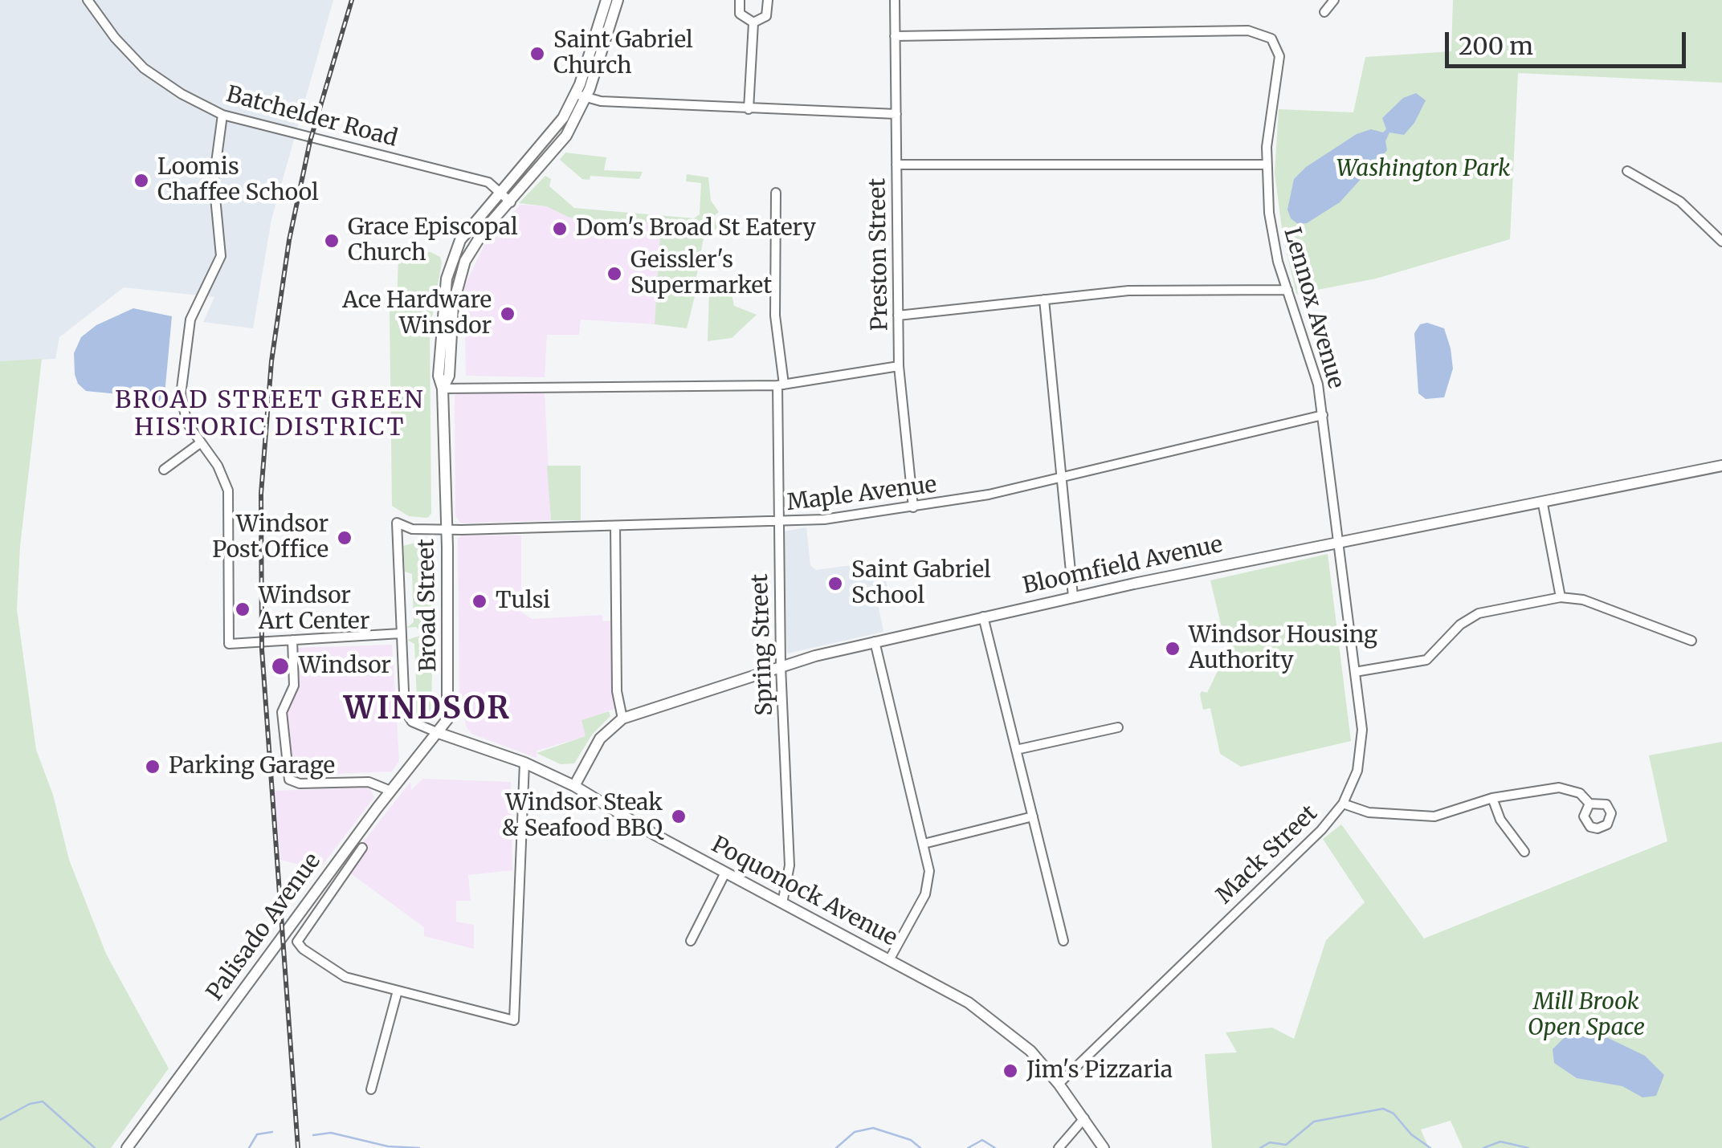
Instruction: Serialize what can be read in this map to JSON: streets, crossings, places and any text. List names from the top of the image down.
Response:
{
  "streets": {
    "main road": [
      "Bloomfield Avenue",
      "Broad Street",
      "Poquonock Avenue",
      "Palisado Avenue"
    ],
    "street": [
      "Batchelder Road",
      "Preston Street",
      "Lennox Avenue",
      "Maple Avenue",
      "Spring Street",
      "Mack Street"
    ]
  },
  "crossings": [
    ["Batchelder Road", "Broad Street"],
    ["Preston Street", "Lennox Avenue"],
    ["Preston Street", "Maple Avenue"],
    ["Lennox Avenue", "Maple Avenue"],
    ["Lennox Avenue", "Bloomfield Avenue"],
    ["Lennox Avenue", "Mack Street"],
    ["Maple Avenue", "Broad Street"],
    ["Maple Avenue", "Spring Street"],
    ["Bloomfield Avenue", "Spring Street"],
    ["Bloomfield Avenue", "Mack Street"],
    ["Bloomfield Avenue", "Poquonock Avenue"],
    ["Broad Street", "Poquonock Avenue"],
    ["Broad Street", "Palisado Avenue"],
    ["Spring Street", "Poquonock Avenue"],
    ["Mack Street", "Poquonock Avenue"],
    ["Poquonock Avenue", "Palisado Avenue"]
  ],
  "districts": ["BROAD STREET GREEN HISTORIC DISTRICT", "WINDSOR"],
  "parks": ["Washington Park", "Mill Brook Open Space"],
  "places": [
    "Saint Gabriel Church",
    "Loomis Chaffee School",
    "Dom's Broad St Eatery",
    "Grace Episcopal Church",
    "Geissler's Supermarket",
    "Ace Hardware Winsdor",
    "Windsor Post Office",
    "Saint Gabriel School",
    "Tulsi",
    "Windsor Art Center",
    "Windsor Housing Authority",
    "Windsor",
    "Parking Garage",
    "Windsor Steak & Seafood BBQ",
    "Jim's Pizzaria"
  ],
  "scale_bar": "200 m"
}
